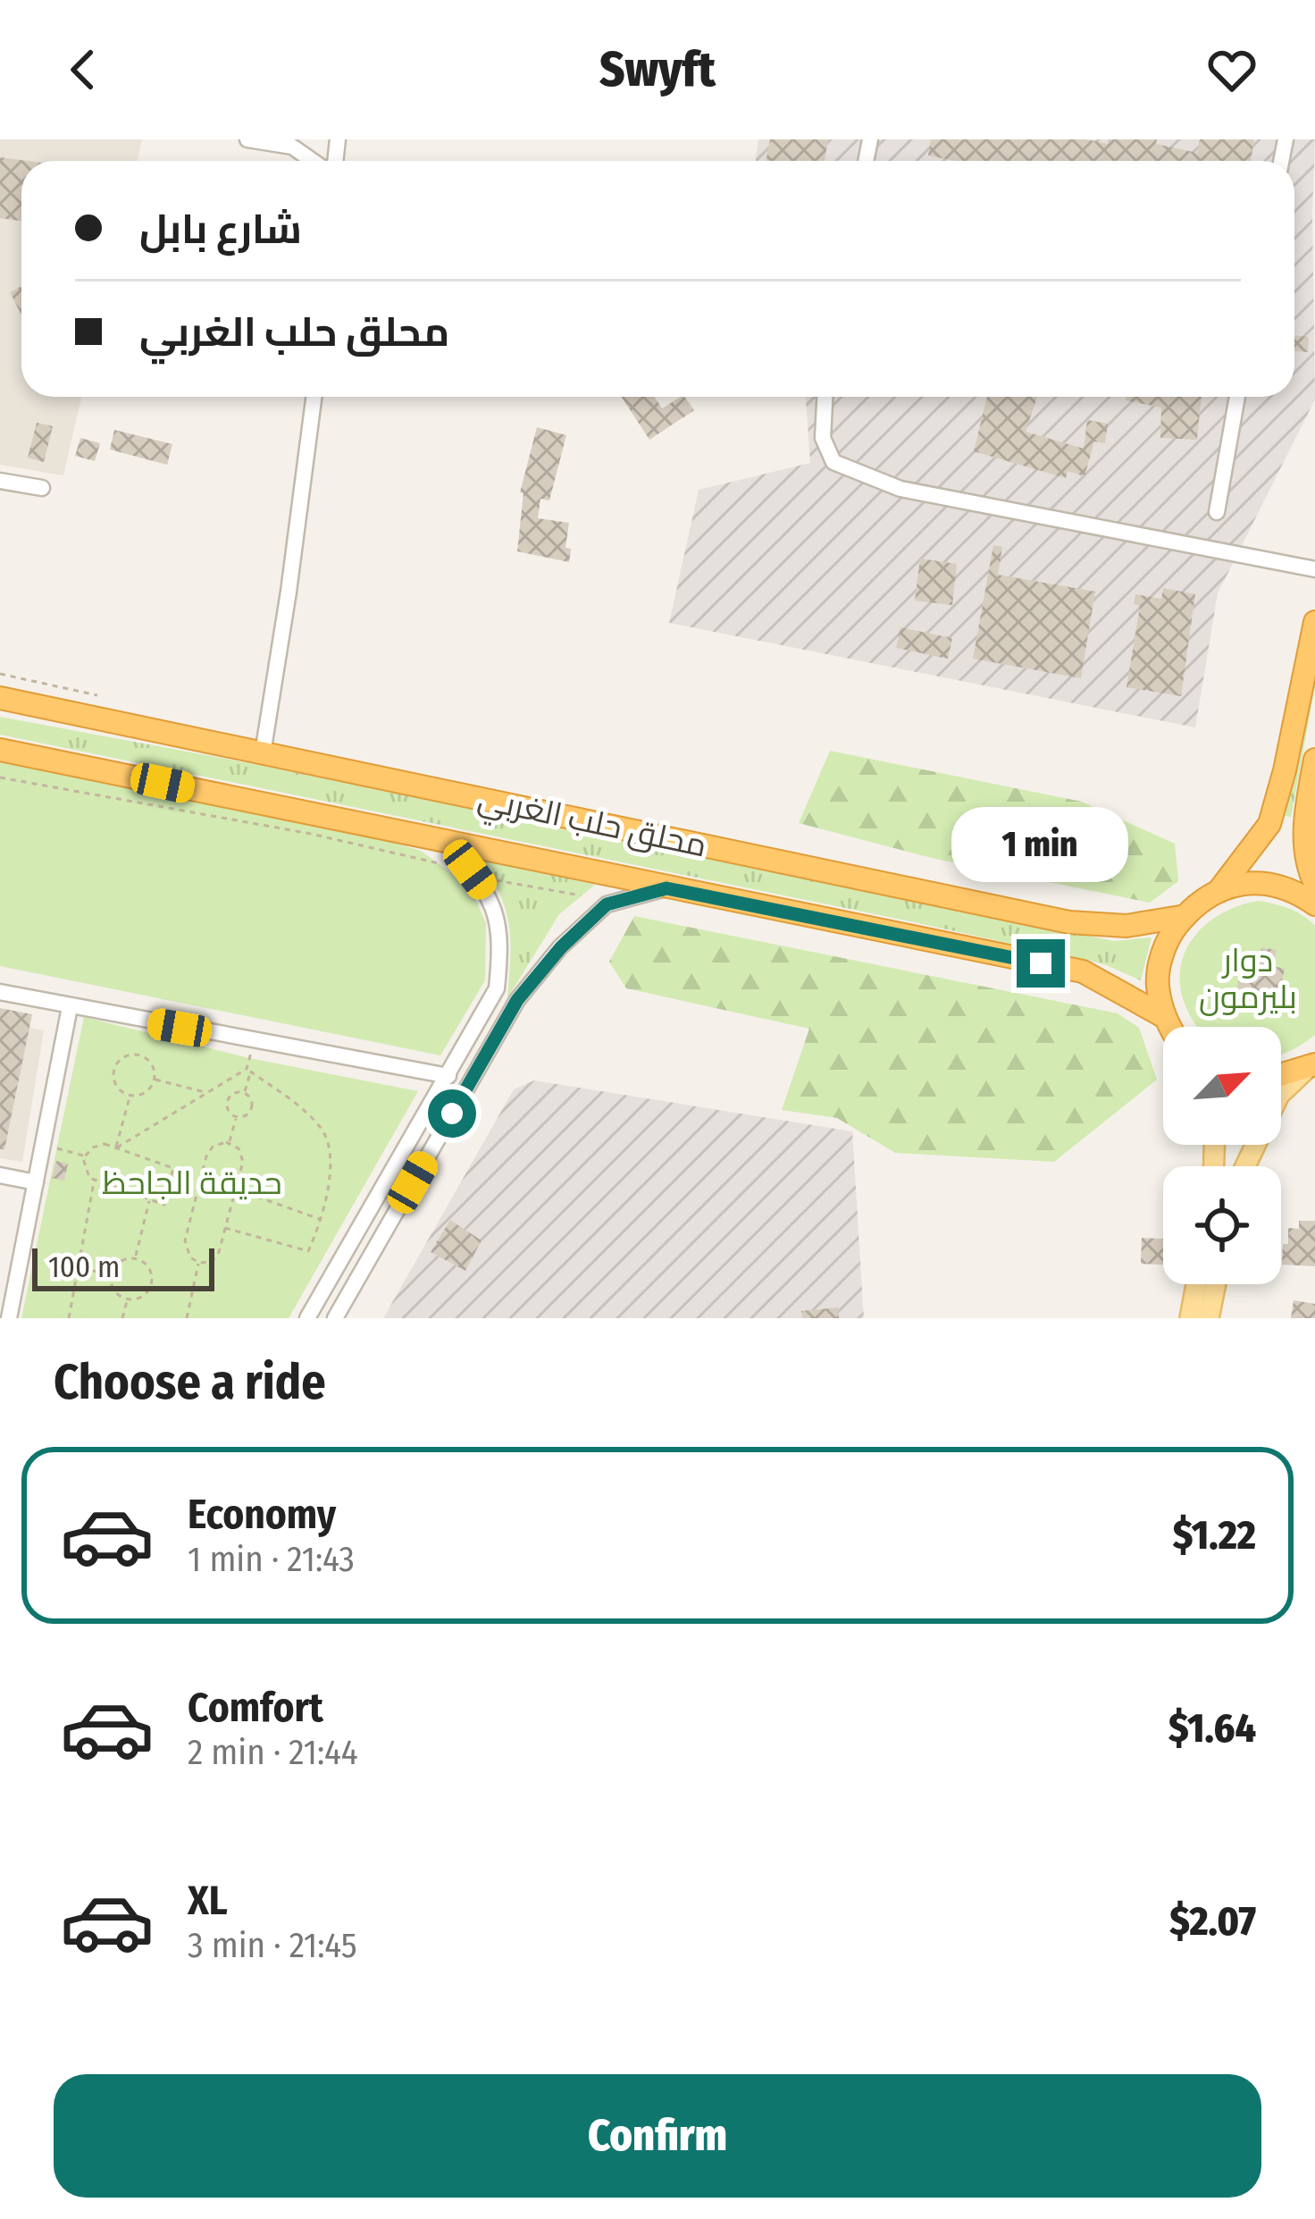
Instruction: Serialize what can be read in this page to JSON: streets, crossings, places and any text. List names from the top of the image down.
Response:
{
  "streets": {
    "highway": ["محلق حلب الغربي"]
  },
  "parks": ["دوار بليرمون", "حديقة الجاحظ"],
  "scale_bar": "100 m",
  "north": "top right",
  "page": {
    "header": "Swyft",
    "banner": ["شارع بابل", "محلق حلب الغربي"],
    "bubble": "1 min",
    "scale": "100 m",
    "heading": "Choose a ride",
    "list": [
      {
        "name": "Economy",
        "note": "1 min · 21:43",
        "value": "$1.22"
      },
      {
        "name": "Comfort",
        "note": "2 min · 21:44",
        "value": "$1.64"
      },
      {
        "name": "XL",
        "note": "3 min · 21:45",
        "value": "$2.07"
      }
    ],
    "buttons": "Confirm"
  }
}
